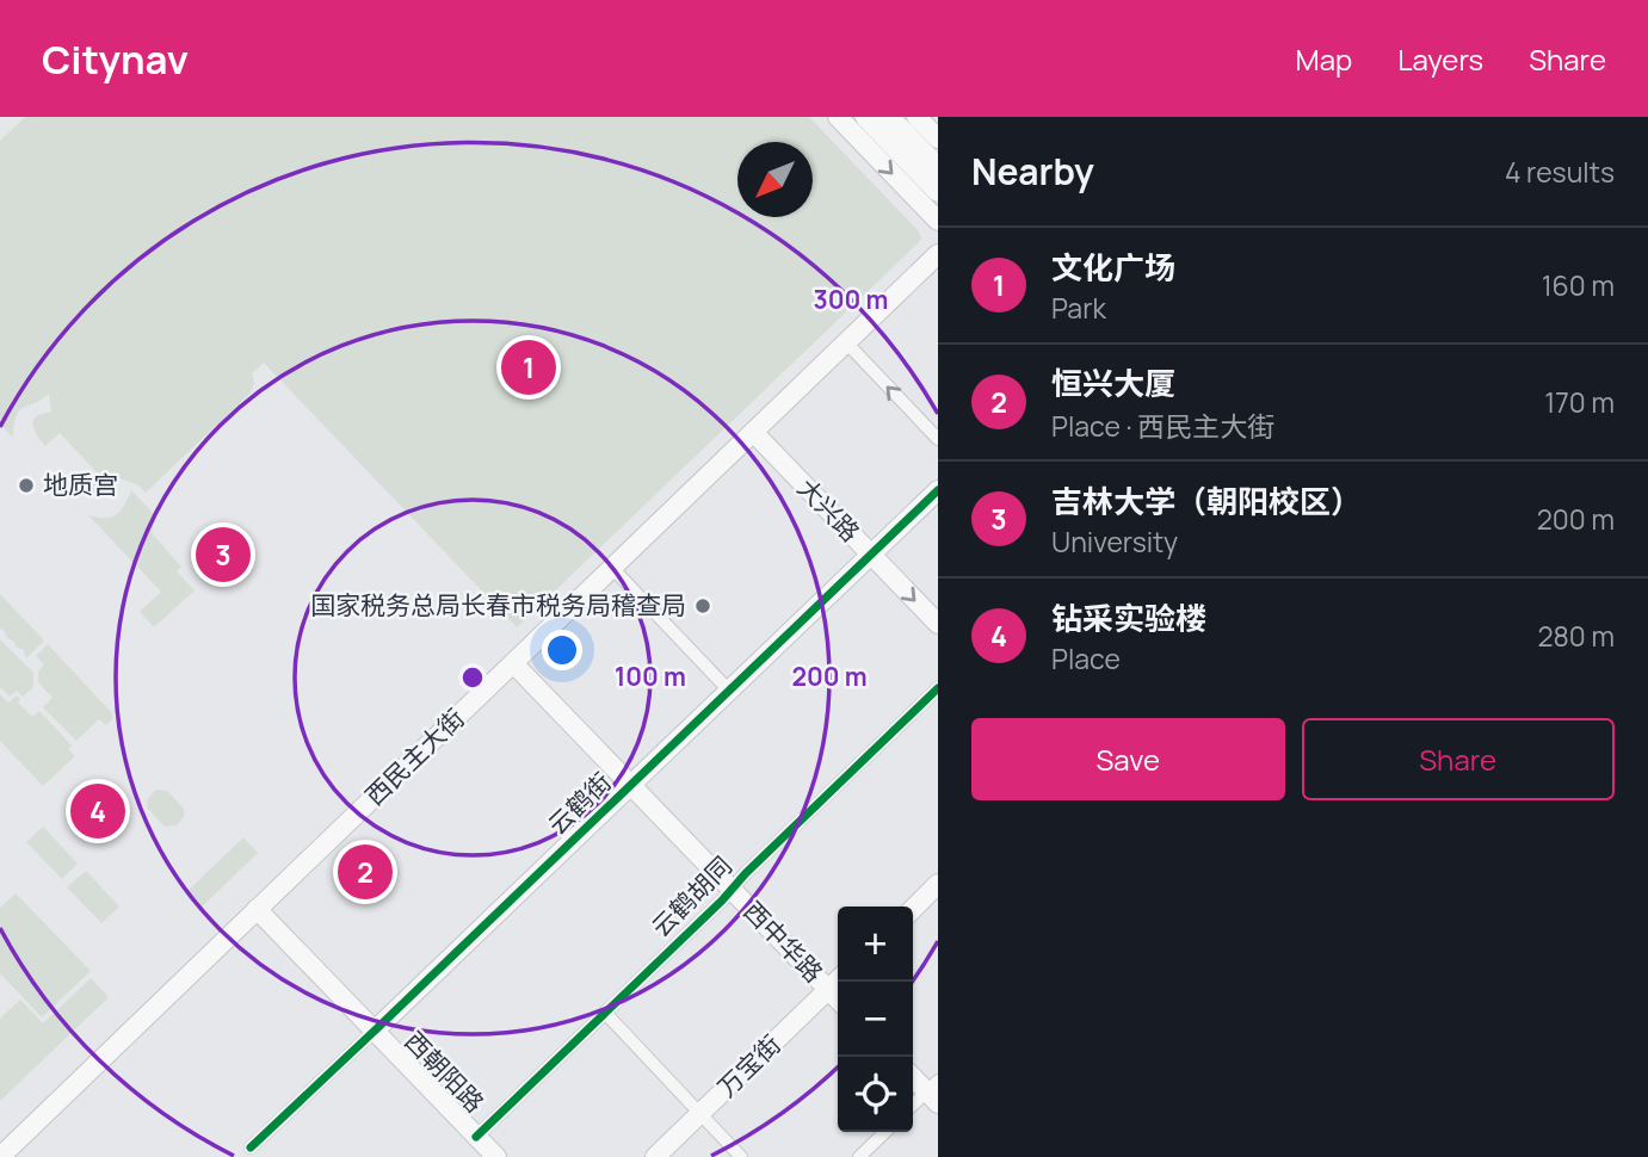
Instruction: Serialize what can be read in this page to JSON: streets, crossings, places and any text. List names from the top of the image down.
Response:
{
  "streets": {
    "street": [
      "大兴路",
      "西民主大街",
      "云鹤街",
      "云鹤胡同",
      "西中华路",
      "万宝街",
      "西朝阳路"
    ]
  },
  "crossings": [
    ["大兴路", "西民主大街"],
    ["大兴路", "云鹤街"],
    ["西民主大街", "西中华路"],
    ["西民主大街", "西朝阳路"],
    ["云鹤街", "西中华路"],
    ["云鹤街", "西朝阳路"],
    ["云鹤胡同", "西中华路"],
    ["云鹤胡同", "西朝阳路"],
    ["西中华路", "万宝街"]
  ],
  "one_way": ["大兴路"],
  "places": ["地质宫", "国家税务总局长春市税务局稽查局"],
  "north": "bottom left",
  "page": {
    "header": "Citynav",
    "nav": ["Map", "Layers", "Share"],
    "heading": ["Nearby", "4 results"],
    "list": [
      {
        "mark": "1",
        "name": "文化广场",
        "note": "Park",
        "value": "160 m"
      },
      {
        "mark": "2",
        "name": "恒兴大厦",
        "note": "Place · 西民主大街",
        "value": "170 m"
      },
      {
        "mark": "3",
        "name": "吉林大学（朝阳校区）",
        "note": "University",
        "value": "200 m"
      },
      {
        "mark": "4",
        "name": "钻采实验楼",
        "note": "Place",
        "value": "280 m"
      }
    ],
    "pins": [
      "1",
      "3",
      "4",
      "2"
    ],
    "buttons": ["Save", "Share"],
    "map_buttons": ["+", "−"]
  },
  "rings": ["300 m", "100 m", "200 m"]
}
